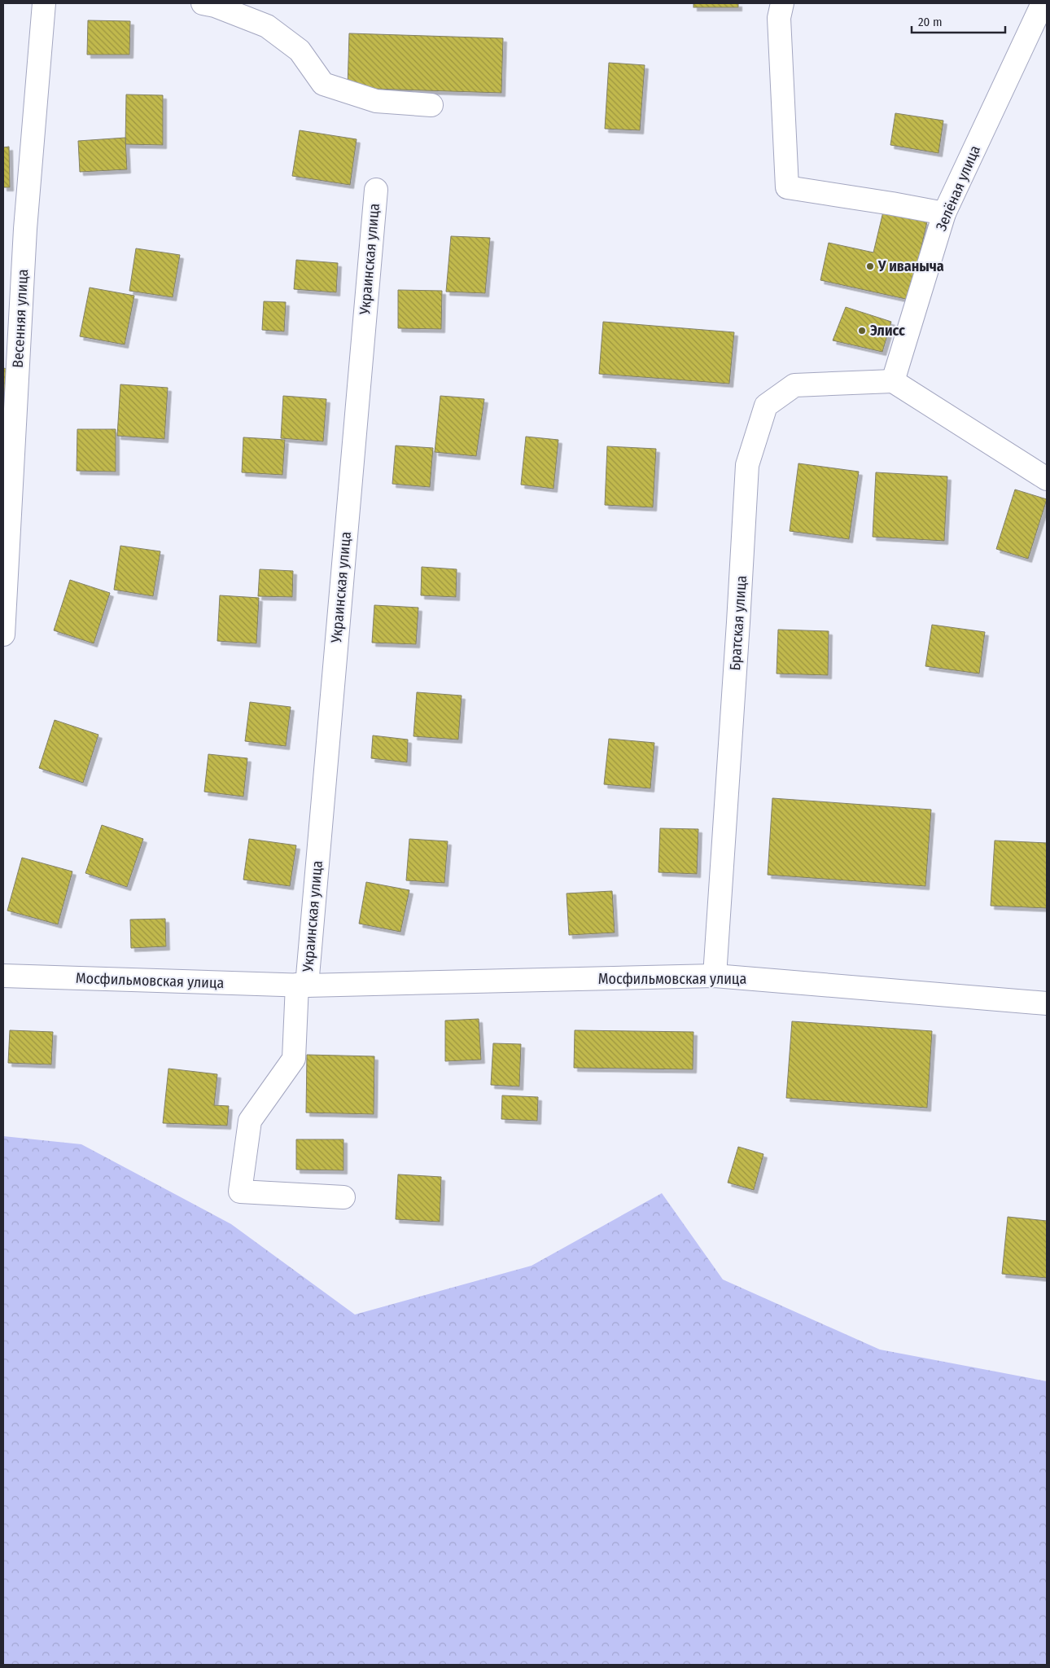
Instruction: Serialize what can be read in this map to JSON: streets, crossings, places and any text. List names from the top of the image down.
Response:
{
  "streets": {
    "street": [
      "Зелёная улица",
      "Украинская улица",
      "Весенняя улица",
      "Братская улица",
      "Мосфильмовская улица"
    ]
  },
  "crossings": [
    ["Зелёная улица", "Братская улица"],
    ["Украинская улица", "Мосфильмовская улица"],
    ["Братская улица", "Мосфильмовская улица"]
  ],
  "places": ["У иваныча", "Элисс"],
  "scale_bar": "20 m"
}
